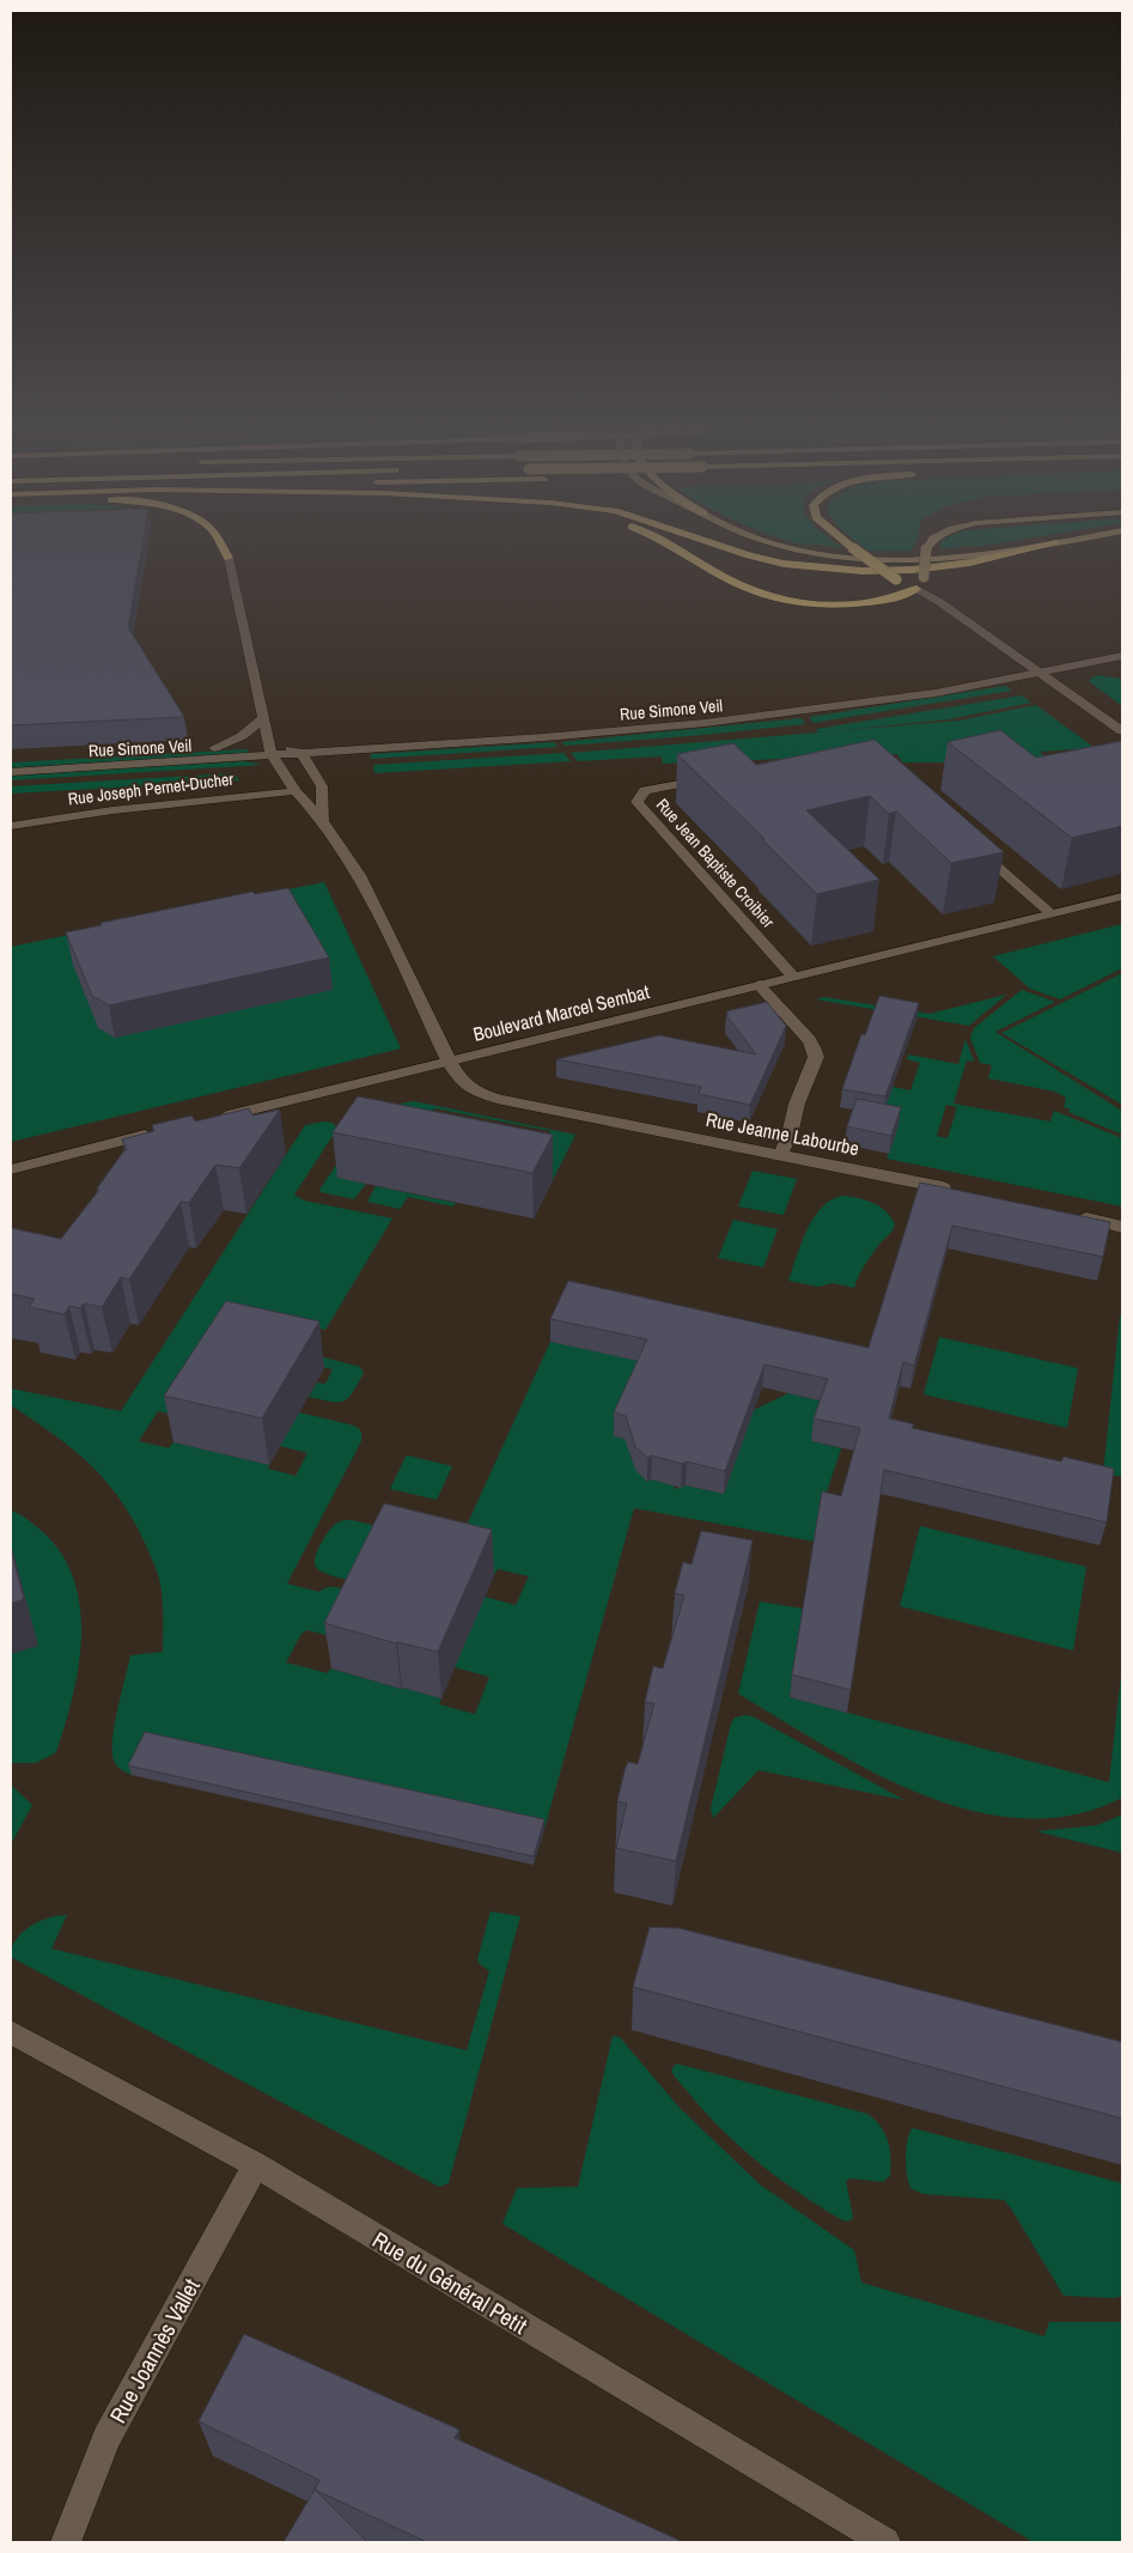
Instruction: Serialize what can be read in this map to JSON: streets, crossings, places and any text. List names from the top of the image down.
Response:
{
  "streets": {
    "street": [
      "Rue Simone Veil",
      "Rue Joseph Pernet-Ducher",
      "Rue Jean Baptiste Croibier",
      "Boulevard Marcel Sembat",
      "Rue Jeanne Labourbe",
      "Rue du Général Petit",
      "Rue Joannès Vallet"
    ]
  },
  "crossings": [
    ["Rue Jean Baptiste Croibier", "Boulevard Marcel Sembat"],
    ["Boulevard Marcel Sembat", "Rue Jeanne Labourbe"],
    ["Rue du Général Petit", "Rue Joannès Vallet"]
  ]
}
